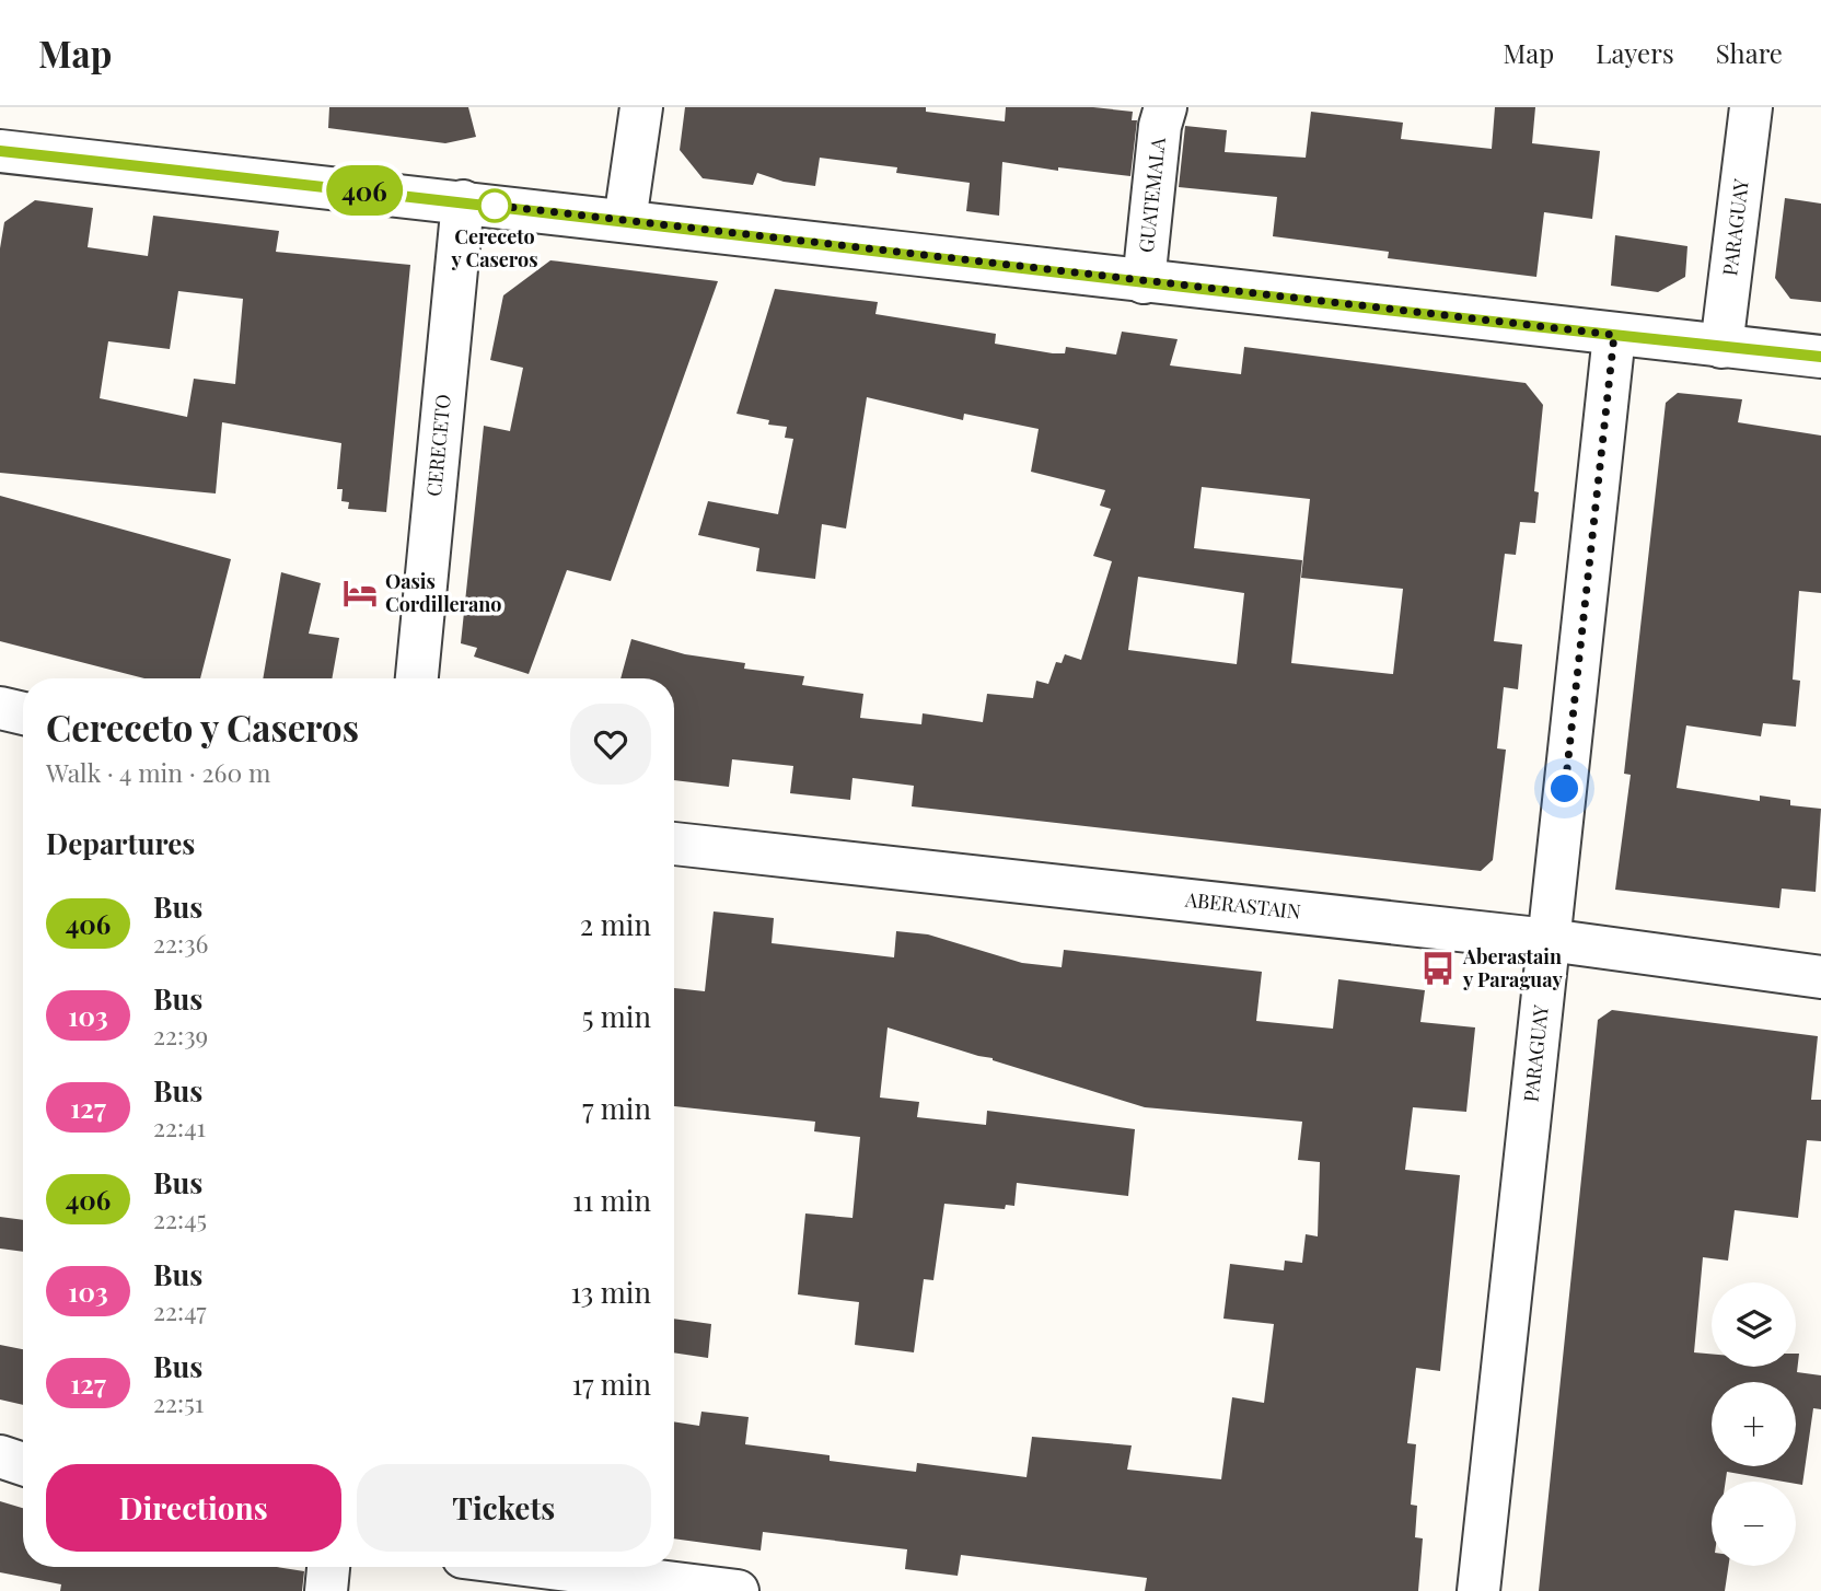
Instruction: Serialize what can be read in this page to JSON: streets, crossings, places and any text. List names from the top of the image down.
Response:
{
  "streets": {
    "street": [
      "GUATEMALA",
      "PARAGUAY",
      "CERECETO",
      "ABERASTAIN"
    ]
  },
  "crossings": [
    ["PARAGUAY", "ABERASTAIN"]
  ],
  "places": {
    "other": ["Cereceto y Caseros"],
    "hotel": ["Oasis Cordillerano"],
    "bus stop": ["Aberastain y Paraguay"]
  },
  "lines": ["bus line 406"],
  "page": {
    "header": "Map",
    "nav": ["Map", "Layers", "Share"],
    "on_map": "406",
    "heading": [
      ["Cereceto y Caseros", "Walk · 4 min · 260 m"],
      "Departures"
    ],
    "list": [
      {
        "mark": "406",
        "name": "Bus",
        "note": "22:36",
        "value": "2 min"
      },
      {
        "mark": "103",
        "name": "Bus",
        "note": "22:39",
        "value": "5 min"
      },
      {
        "mark": "127",
        "name": "Bus",
        "note": "22:41",
        "value": "7 min"
      },
      {
        "mark": "406",
        "name": "Bus",
        "note": "22:45",
        "value": "11 min"
      },
      {
        "mark": "103",
        "name": "Bus",
        "note": "22:47",
        "value": "13 min"
      },
      {
        "mark": "127",
        "name": "Bus",
        "note": "22:51",
        "value": "17 min"
      }
    ],
    "map_buttons": ["+", "−"],
    "buttons": ["Directions", "Tickets"]
  }
}
